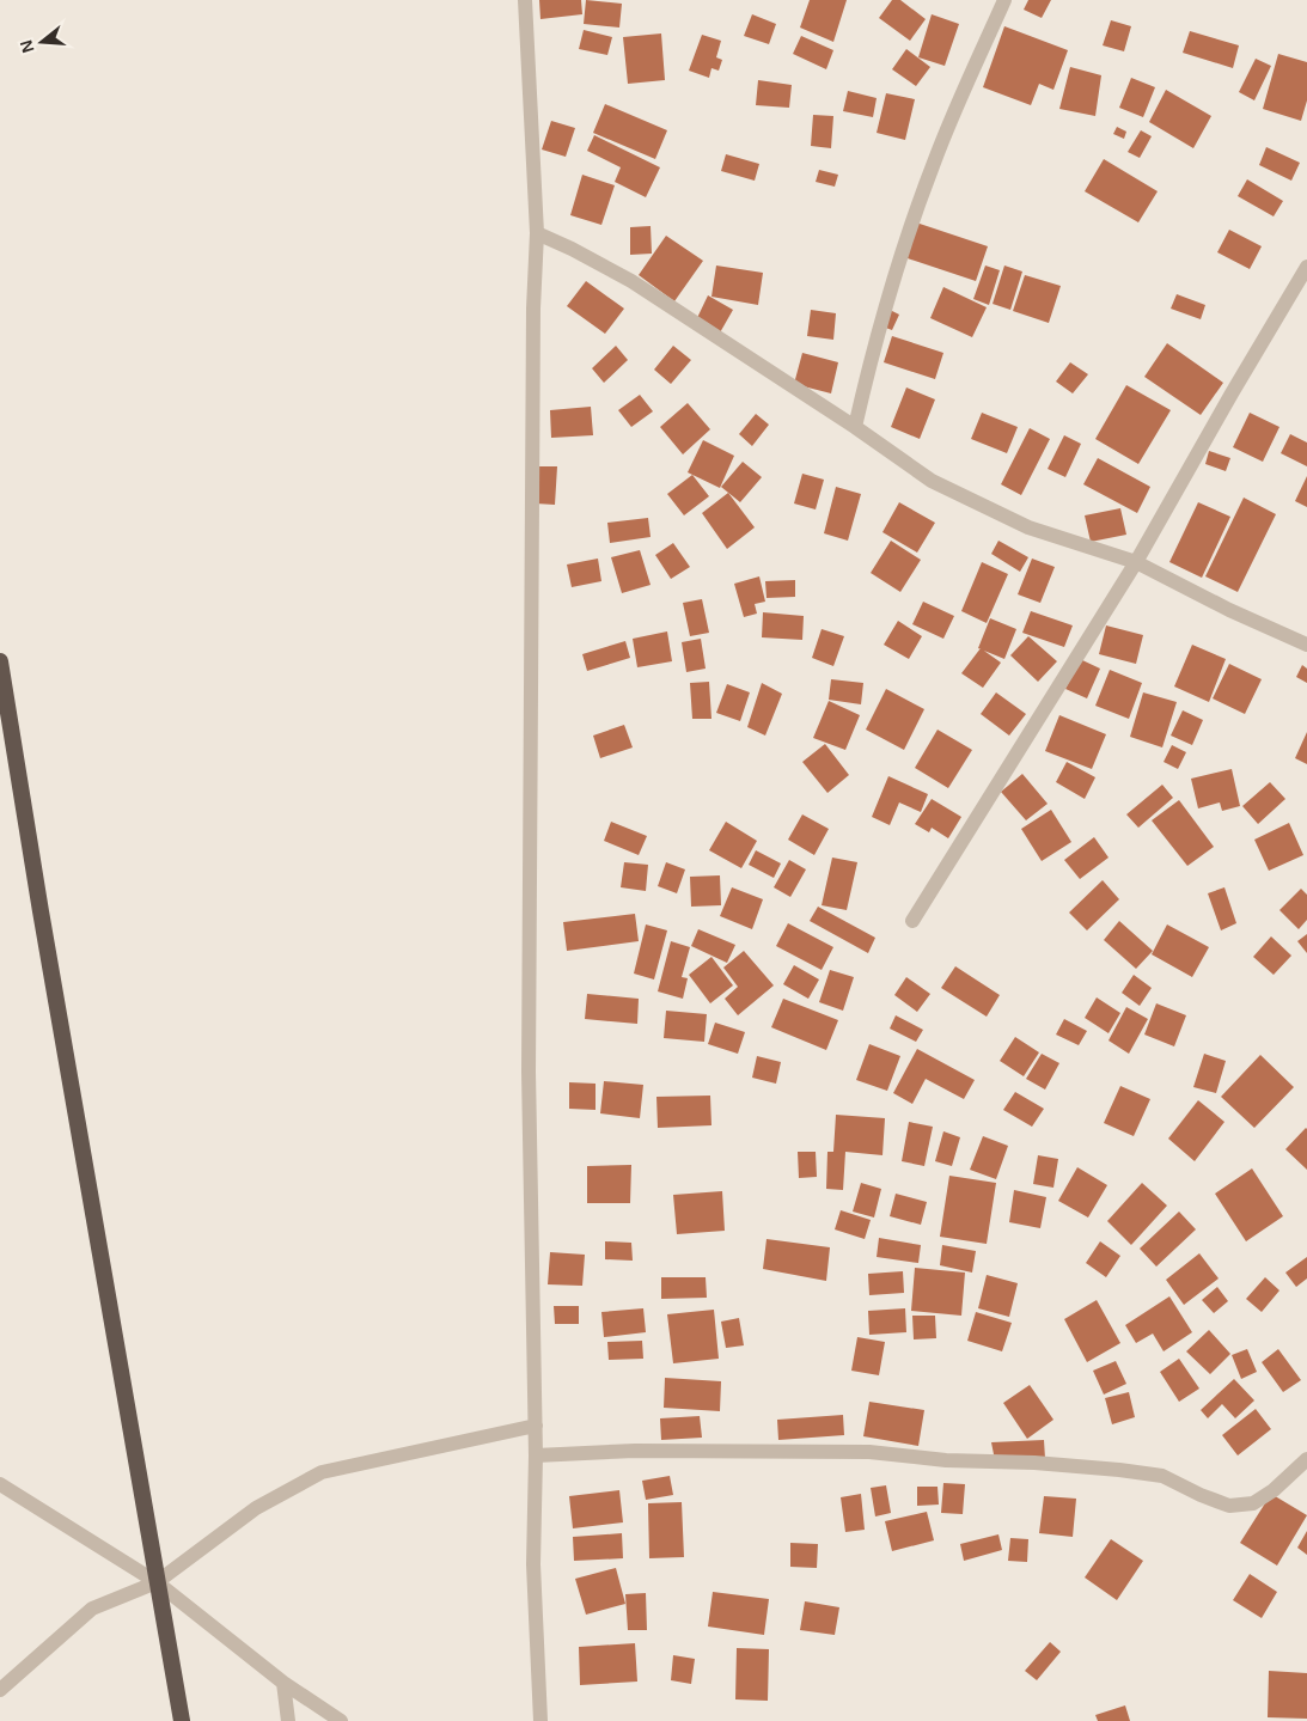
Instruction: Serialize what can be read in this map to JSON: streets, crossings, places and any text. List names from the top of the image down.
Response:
{
  "north": "left"
}
